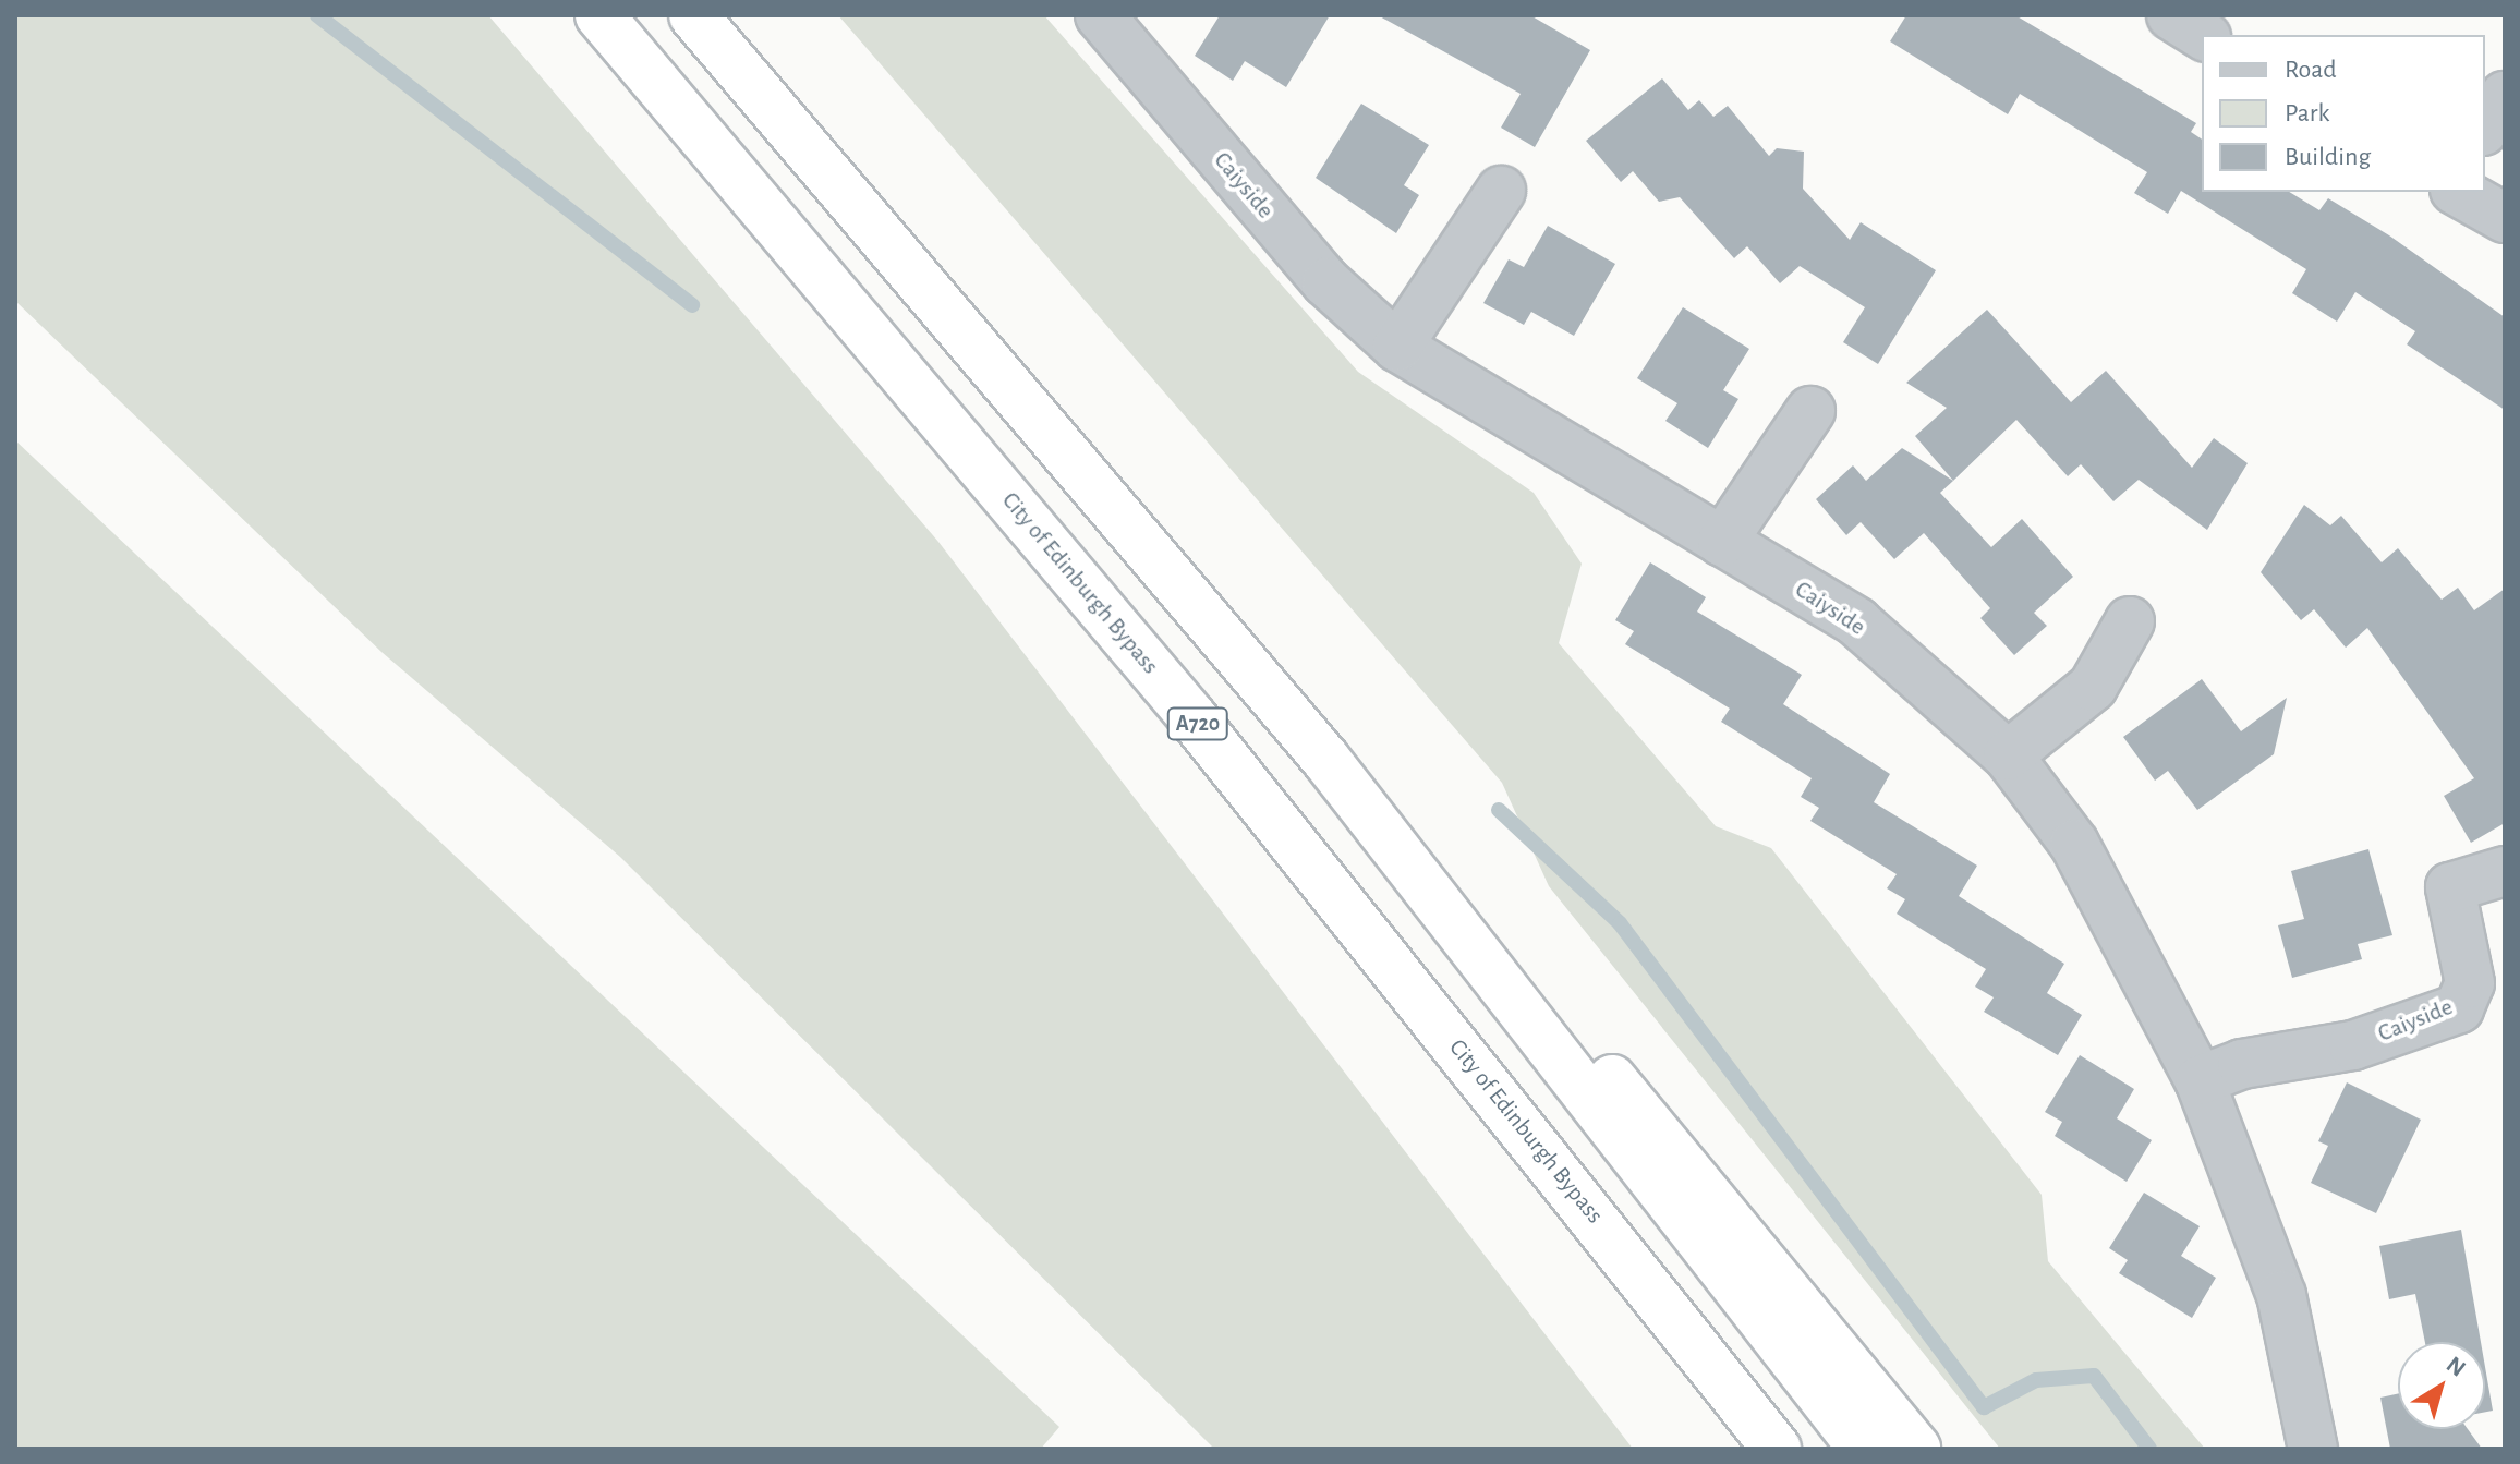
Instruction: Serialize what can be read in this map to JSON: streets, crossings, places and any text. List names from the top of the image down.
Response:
{
  "streets": {
    "highway": ["City of Edinburgh Bypass", "A720"],
    "street": ["Caiyside"]
  },
  "legend": ["Road", "Park", "Building"],
  "north": "top right"
}
